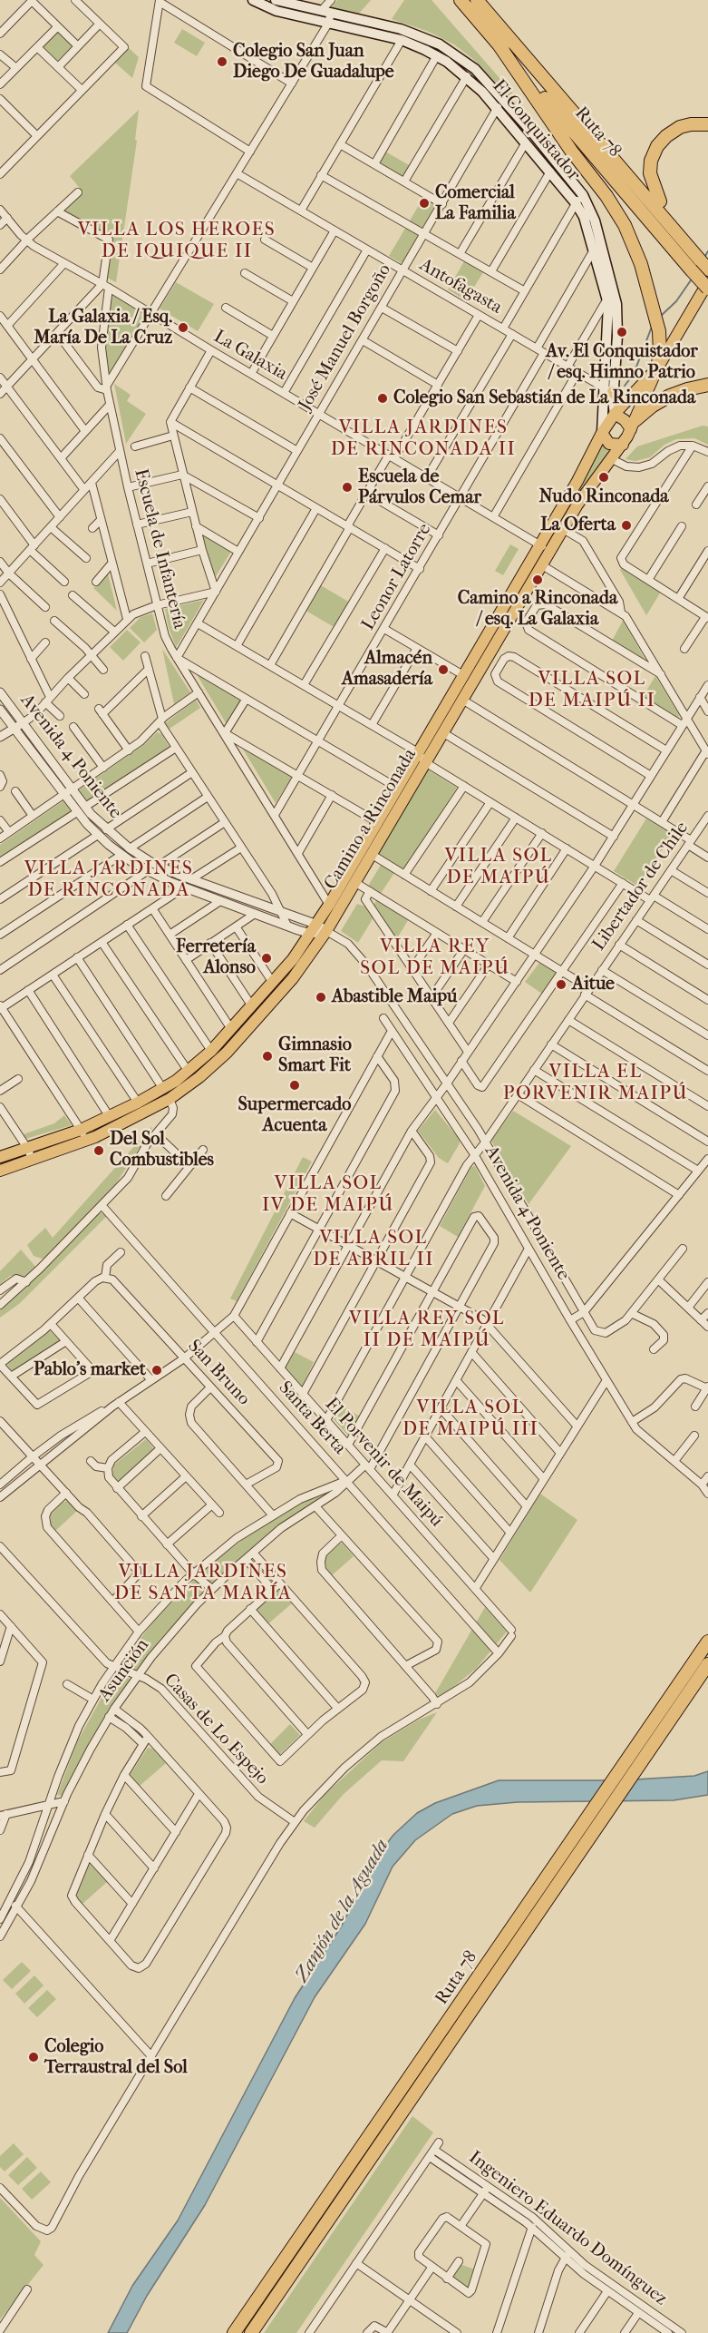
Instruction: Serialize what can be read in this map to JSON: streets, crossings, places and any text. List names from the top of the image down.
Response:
{
  "streets": {
    "highway": ["Ruta 78"],
    "main road": ["El Conquistador", "Camino a Rinconada"],
    "street": [
      "Antofagasta",
      "José Manuel Borgoño",
      "La Galaxia",
      "Escuela de Infantería",
      "Leonor Latorre",
      "Avenida 4 Poniente",
      "Libertador de Chile",
      "San Bruno",
      "Santa Berta",
      "El Porvenir de Maipú",
      "Asunción",
      "Casas de Lo Espejo",
      "Ingeniero Eduardo Domínguez"
    ]
  },
  "crossings": [
    ["El Conquistador", "Antofagasta"],
    ["El Conquistador", "José Manuel Borgoño"],
    ["El Conquistador", "Camino a Rinconada"],
    ["Antofagasta", "José Manuel Borgoño"],
    ["Antofagasta", "Leonor Latorre"],
    ["José Manuel Borgoño", "La Galaxia"],
    ["José Manuel Borgoño", "Escuela de Infantería"],
    ["La Galaxia", "Escuela de Infantería"],
    ["La Galaxia", "Leonor Latorre"],
    ["La Galaxia", "Camino a Rinconada"],
    ["Escuela de Infantería", "Leonor Latorre"],
    ["Escuela de Infantería", "Camino a Rinconada"],
    ["Avenida 4 Poniente", "Camino a Rinconada"],
    ["Avenida 4 Poniente", "Libertador de Chile"],
    ["Libertador de Chile", "El Porvenir de Maipú"],
    ["Santa Berta", "El Porvenir de Maipú"],
    ["Santa Berta", "Asunción"],
    ["Asunción", "Casas de Lo Espejo"]
  ],
  "districts": [
    "VILLA LOS HEROES DE IQUIQUE II",
    "VILLA JARDINES DE RINCONADA II",
    "VILLA SOL DE MAIPÚ II",
    "VILLA SOL DE MAIPÚ",
    "VILLA JARDINES DE RINCONADA",
    "VILLA REY SOL DE MAIPÚ",
    "VILLA EL PORVENIR MAIPÚ",
    "VILLA SOL IV DE MAIPÚ",
    "VILLA SOL DE ABRIL II",
    "VILLA REY SOL II DE MAIPÚ",
    "VILLA SOL DE MAIPÚ III",
    "VILLA JARDINES DE SANTA MARÍA"
  ],
  "water": ["Zanjón de la Aguada"],
  "places": [
    "Colegio San Juan Diego De Guadalupe",
    "Comercial La Familia",
    "La Galaxia / Esq. María De La Cruz",
    "Av. El Conquistador / esq. Himno Patrio",
    "Colegio San Sebastián de La Rinconada",
    "Nudo Rinconada",
    "Escuela de Párvulos Cemar",
    "La Oferta",
    "Camino a Rinconada / esq. La Galaxia",
    "Almacén Amasadería",
    "Ferretería Alonso",
    "Aitue",
    "Abastible Maipú",
    "Gimnasio Smart Fit",
    "Supermercado Acuenta",
    "Del Sol Combustibles",
    "Pablo's market",
    "Colegio Terraustral del Sol"
  ]
}
